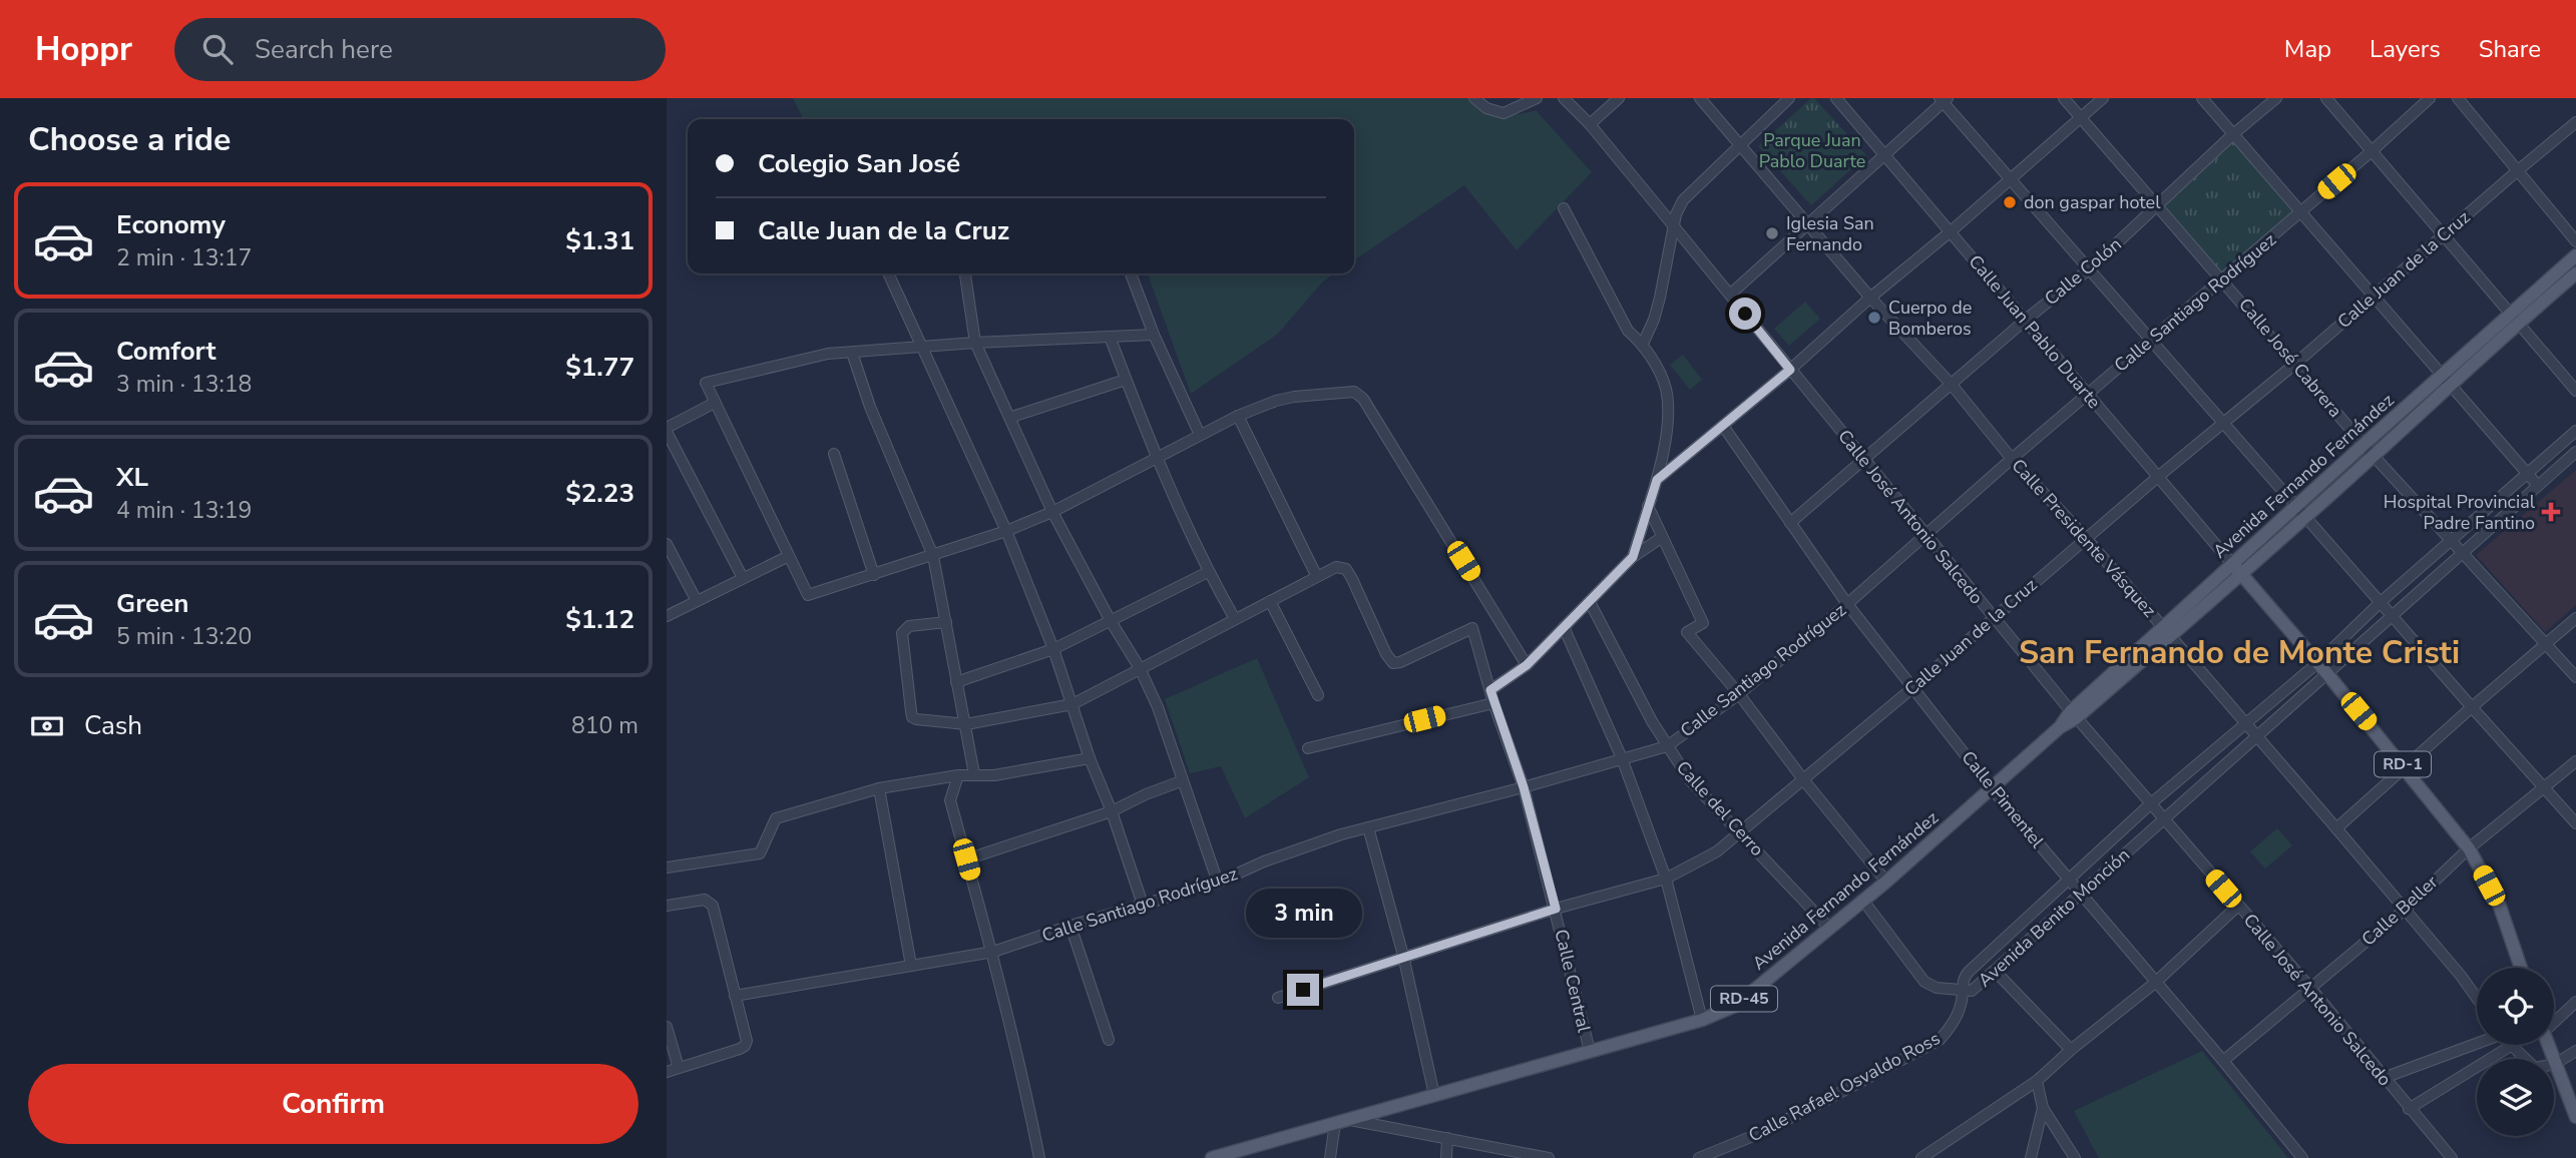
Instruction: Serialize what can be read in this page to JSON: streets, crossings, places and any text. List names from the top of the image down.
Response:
{
  "streets": {
    "main road": ["Avenida Fernando Fernández", "RD-1", "RD-45"],
    "street": [
      "Calle Juan de la Cruz",
      "Calle Colón",
      "Calle Santiago Rodríguez",
      "Calle Juan Pablo Duarte",
      "Calle José Cabrera",
      "Calle José Antonio Salcedo",
      "Calle Presidente Vásquez",
      "Calle Pimentel",
      "Calle del Cerro",
      "Calle Beller",
      "Avenida Benito Monción",
      "Calle Central",
      "Calle Rafael Osvaldo Ross"
    ]
  },
  "crossings": [
    ["Calle Juan de la Cruz", "Calle Juan Pablo Duarte"],
    ["Calle Juan de la Cruz", "Calle José Cabrera"],
    ["Calle Juan de la Cruz", "Calle José Antonio Salcedo"],
    ["Calle Juan de la Cruz", "Calle Presidente Vásquez"],
    ["Calle Juan de la Cruz", "Calle Pimentel"],
    ["Calle Juan de la Cruz", "Calle del Cerro"],
    ["Calle Juan de la Cruz", "Calle Central"],
    ["Calle Colón", "Calle Juan Pablo Duarte"],
    ["Calle Colón", "Calle José Cabrera"],
    ["Calle Colón", "Calle José Antonio Salcedo"],
    ["Calle Colón", "Calle Presidente Vásquez"],
    ["Calle Colón", "Calle Pimentel"],
    ["Calle Santiago Rodríguez", "Calle Juan Pablo Duarte"],
    ["Calle Santiago Rodríguez", "Calle José Cabrera"],
    ["Calle Santiago Rodríguez", "Calle José Antonio Salcedo"],
    ["Calle Santiago Rodríguez", "Calle Presidente Vásquez"],
    ["Calle Santiago Rodríguez", "Calle Pimentel"],
    ["Calle Santiago Rodríguez", "Calle del Cerro"],
    ["Calle Santiago Rodríguez", "Calle Central"],
    ["Calle Juan Pablo Duarte", "Avenida Fernando Fernández"],
    ["Calle Juan Pablo Duarte", "RD-1"],
    ["Calle José Cabrera", "Avenida Fernando Fernández"],
    ["Calle José Cabrera", "Avenida Benito Monción"],
    ["Avenida Fernando Fernández", "Calle José Antonio Salcedo"],
    ["Avenida Fernando Fernández", "Calle Presidente Vásquez"],
    ["Avenida Fernando Fernández", "RD-1"],
    ["Avenida Fernando Fernández", "Calle Pimentel"],
    ["Avenida Fernando Fernández", "Calle del Cerro"],
    ["Avenida Fernando Fernández", "Calle Central"],
    ["Avenida Fernando Fernández", "RD-45"],
    ["Calle José Antonio Salcedo", "Calle Beller"],
    ["Calle José Antonio Salcedo", "Avenida Benito Monción"],
    ["Calle Presidente Vásquez", "Calle Beller"],
    ["Calle Presidente Vásquez", "Avenida Benito Monción"],
    ["RD-1", "Calle Beller"],
    ["RD-1", "Avenida Benito Monción"],
    ["Calle Pimentel", "Calle Beller"],
    ["Calle Pimentel", "Avenida Benito Monción"],
    ["Avenida Benito Monción", "Calle Rafael Osvaldo Ross"]
  ],
  "districts": ["San Fernando de Monte Cristi"],
  "parks": ["Parque Juan Pablo Duarte"],
  "places": {
    "other": ["don gaspar hotel", "Iglesia San Fernando", "Cuerpo de Bomberos"],
    "health": ["Hospital Provincial Padre Fantino"]
  },
  "page": {
    "header": "Hoppr",
    "search": "Search here",
    "nav": ["Map", "Layers", "Share"],
    "heading": "Choose a ride",
    "banner": ["Colegio San José", "Calle Juan de la Cruz"],
    "list": [
      {
        "name": "Economy",
        "note": "2 min · 13:17",
        "value": "$1.31"
      },
      {
        "name": "Comfort",
        "note": "3 min · 13:18",
        "value": "$1.77"
      },
      {
        "name": "XL",
        "note": "4 min · 13:19",
        "value": "$2.23"
      },
      {
        "name": "Green",
        "note": "5 min · 13:20",
        "value": "$1.12"
      }
    ],
    "pay": ["Cash", "810 m"],
    "bubble": "3 min",
    "buttons": "Confirm"
  }
}
